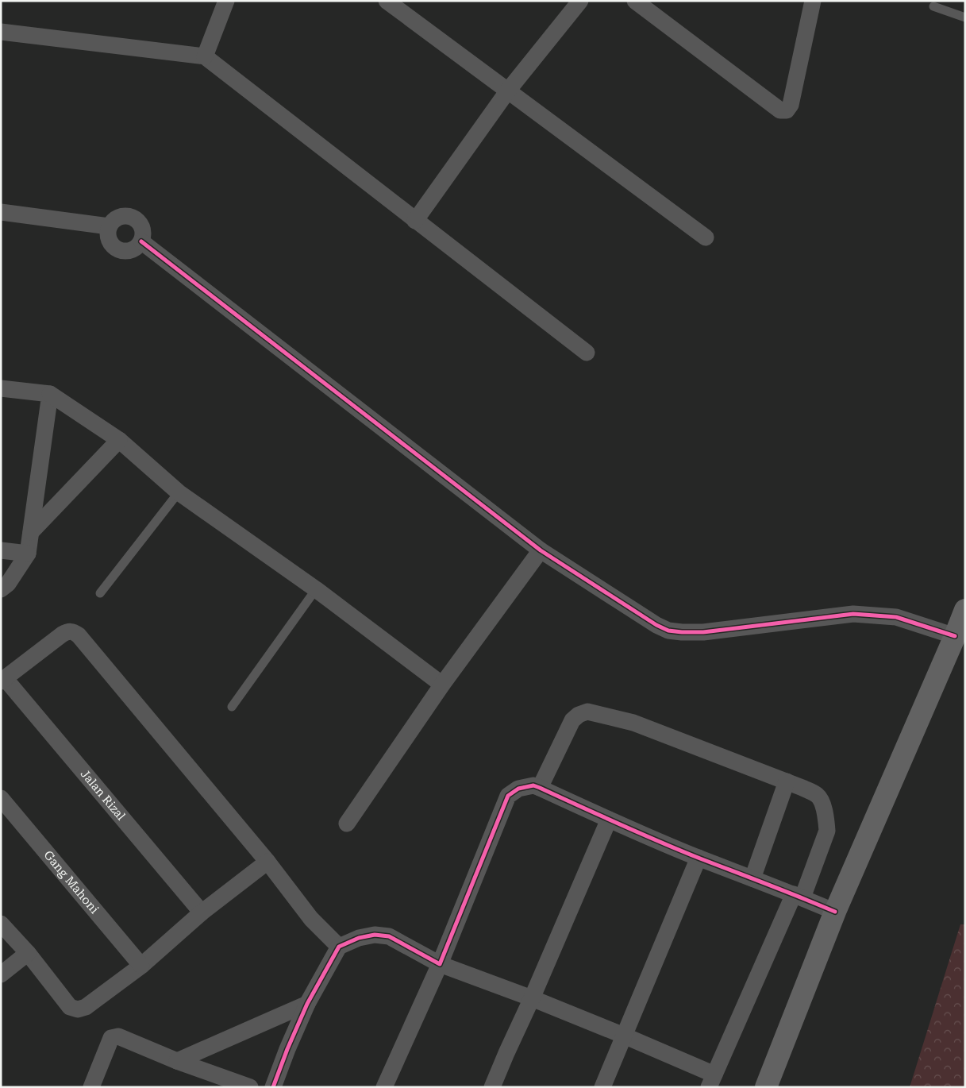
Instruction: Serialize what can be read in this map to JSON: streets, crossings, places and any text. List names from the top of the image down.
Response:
{
  "streets": {
    "street": ["Jalan Rizal", "Gang Mahoni"]
  }
}
